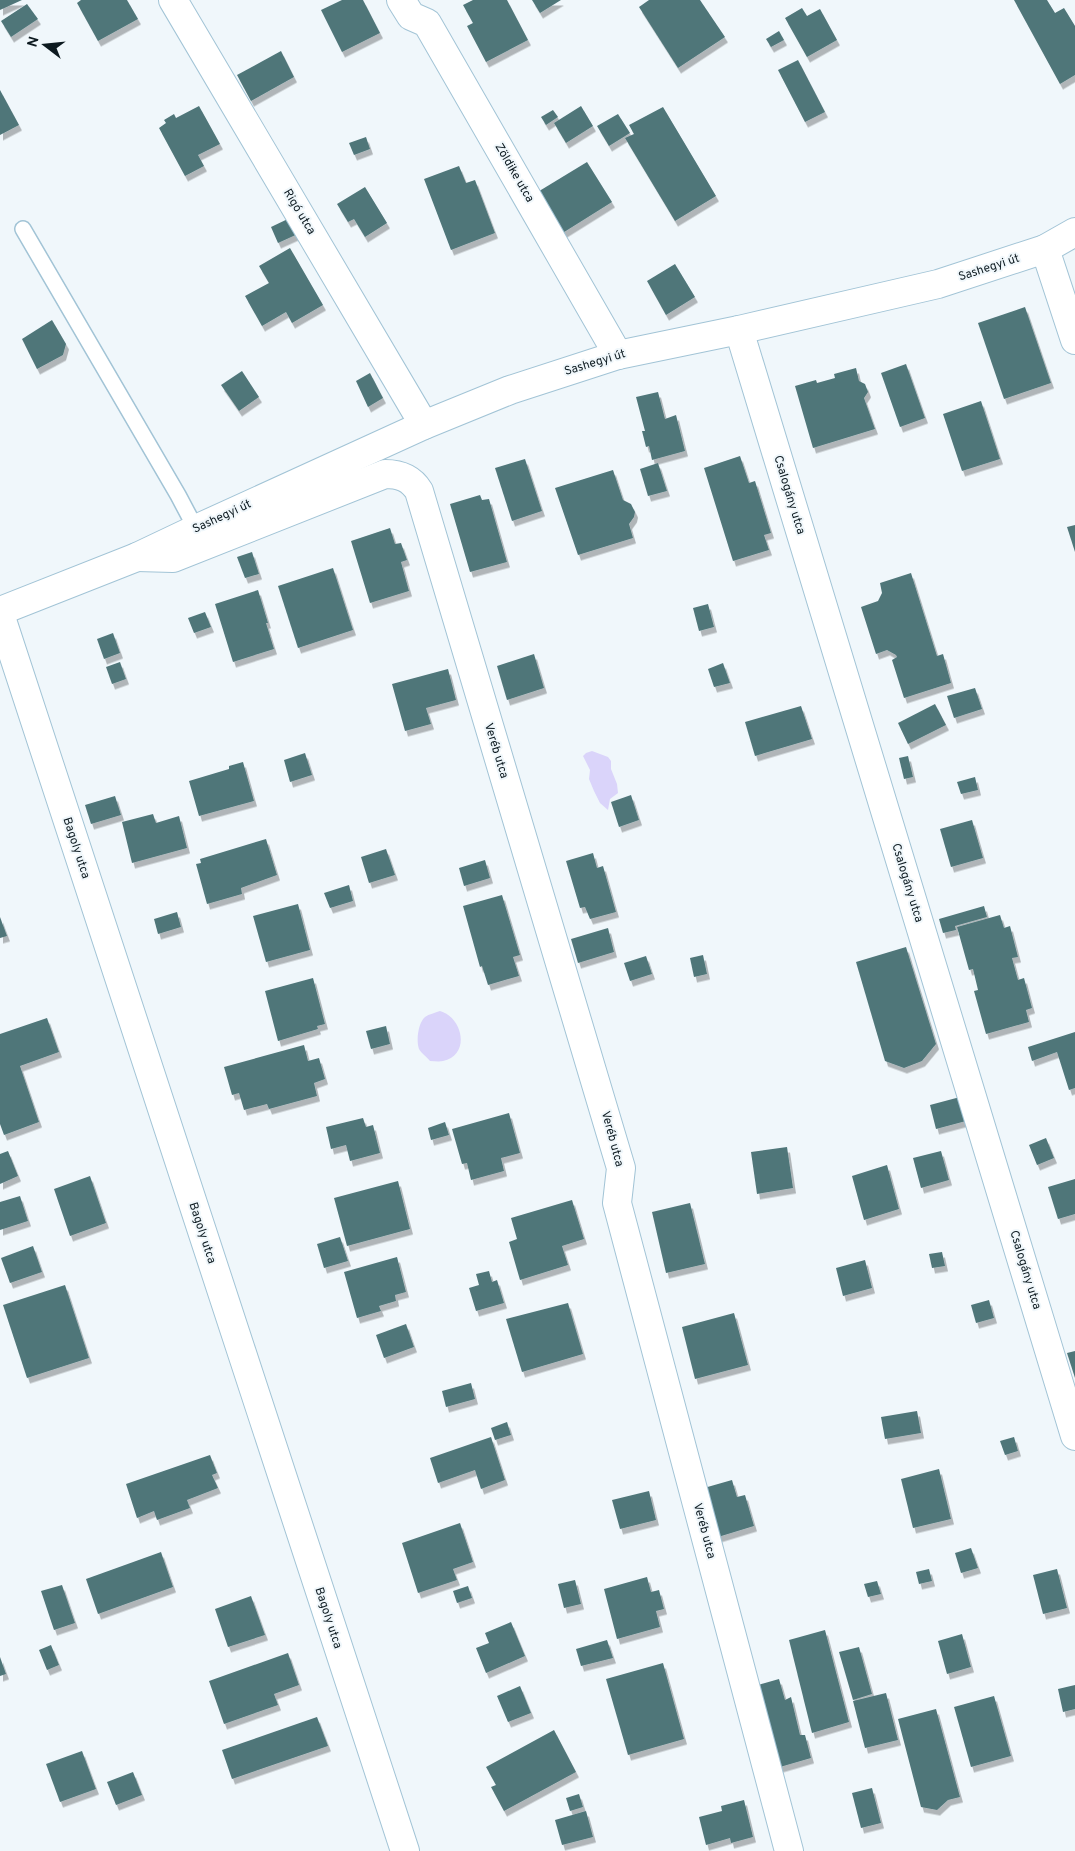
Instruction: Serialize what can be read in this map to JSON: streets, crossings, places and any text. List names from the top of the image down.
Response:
{
  "streets": {
    "street": [
      "Zöldike utca",
      "Rigó utca",
      "Sashegyi út",
      "Csalogány utca",
      "Veréb utca",
      "Bagoly utca"
    ]
  },
  "crossings": [
    ["Zöldike utca", "Sashegyi út"],
    ["Rigó utca", "Sashegyi út"],
    ["Sashegyi út", "Csalogány utca"],
    ["Sashegyi út", "Veréb utca"]
  ],
  "north": "left"
}
